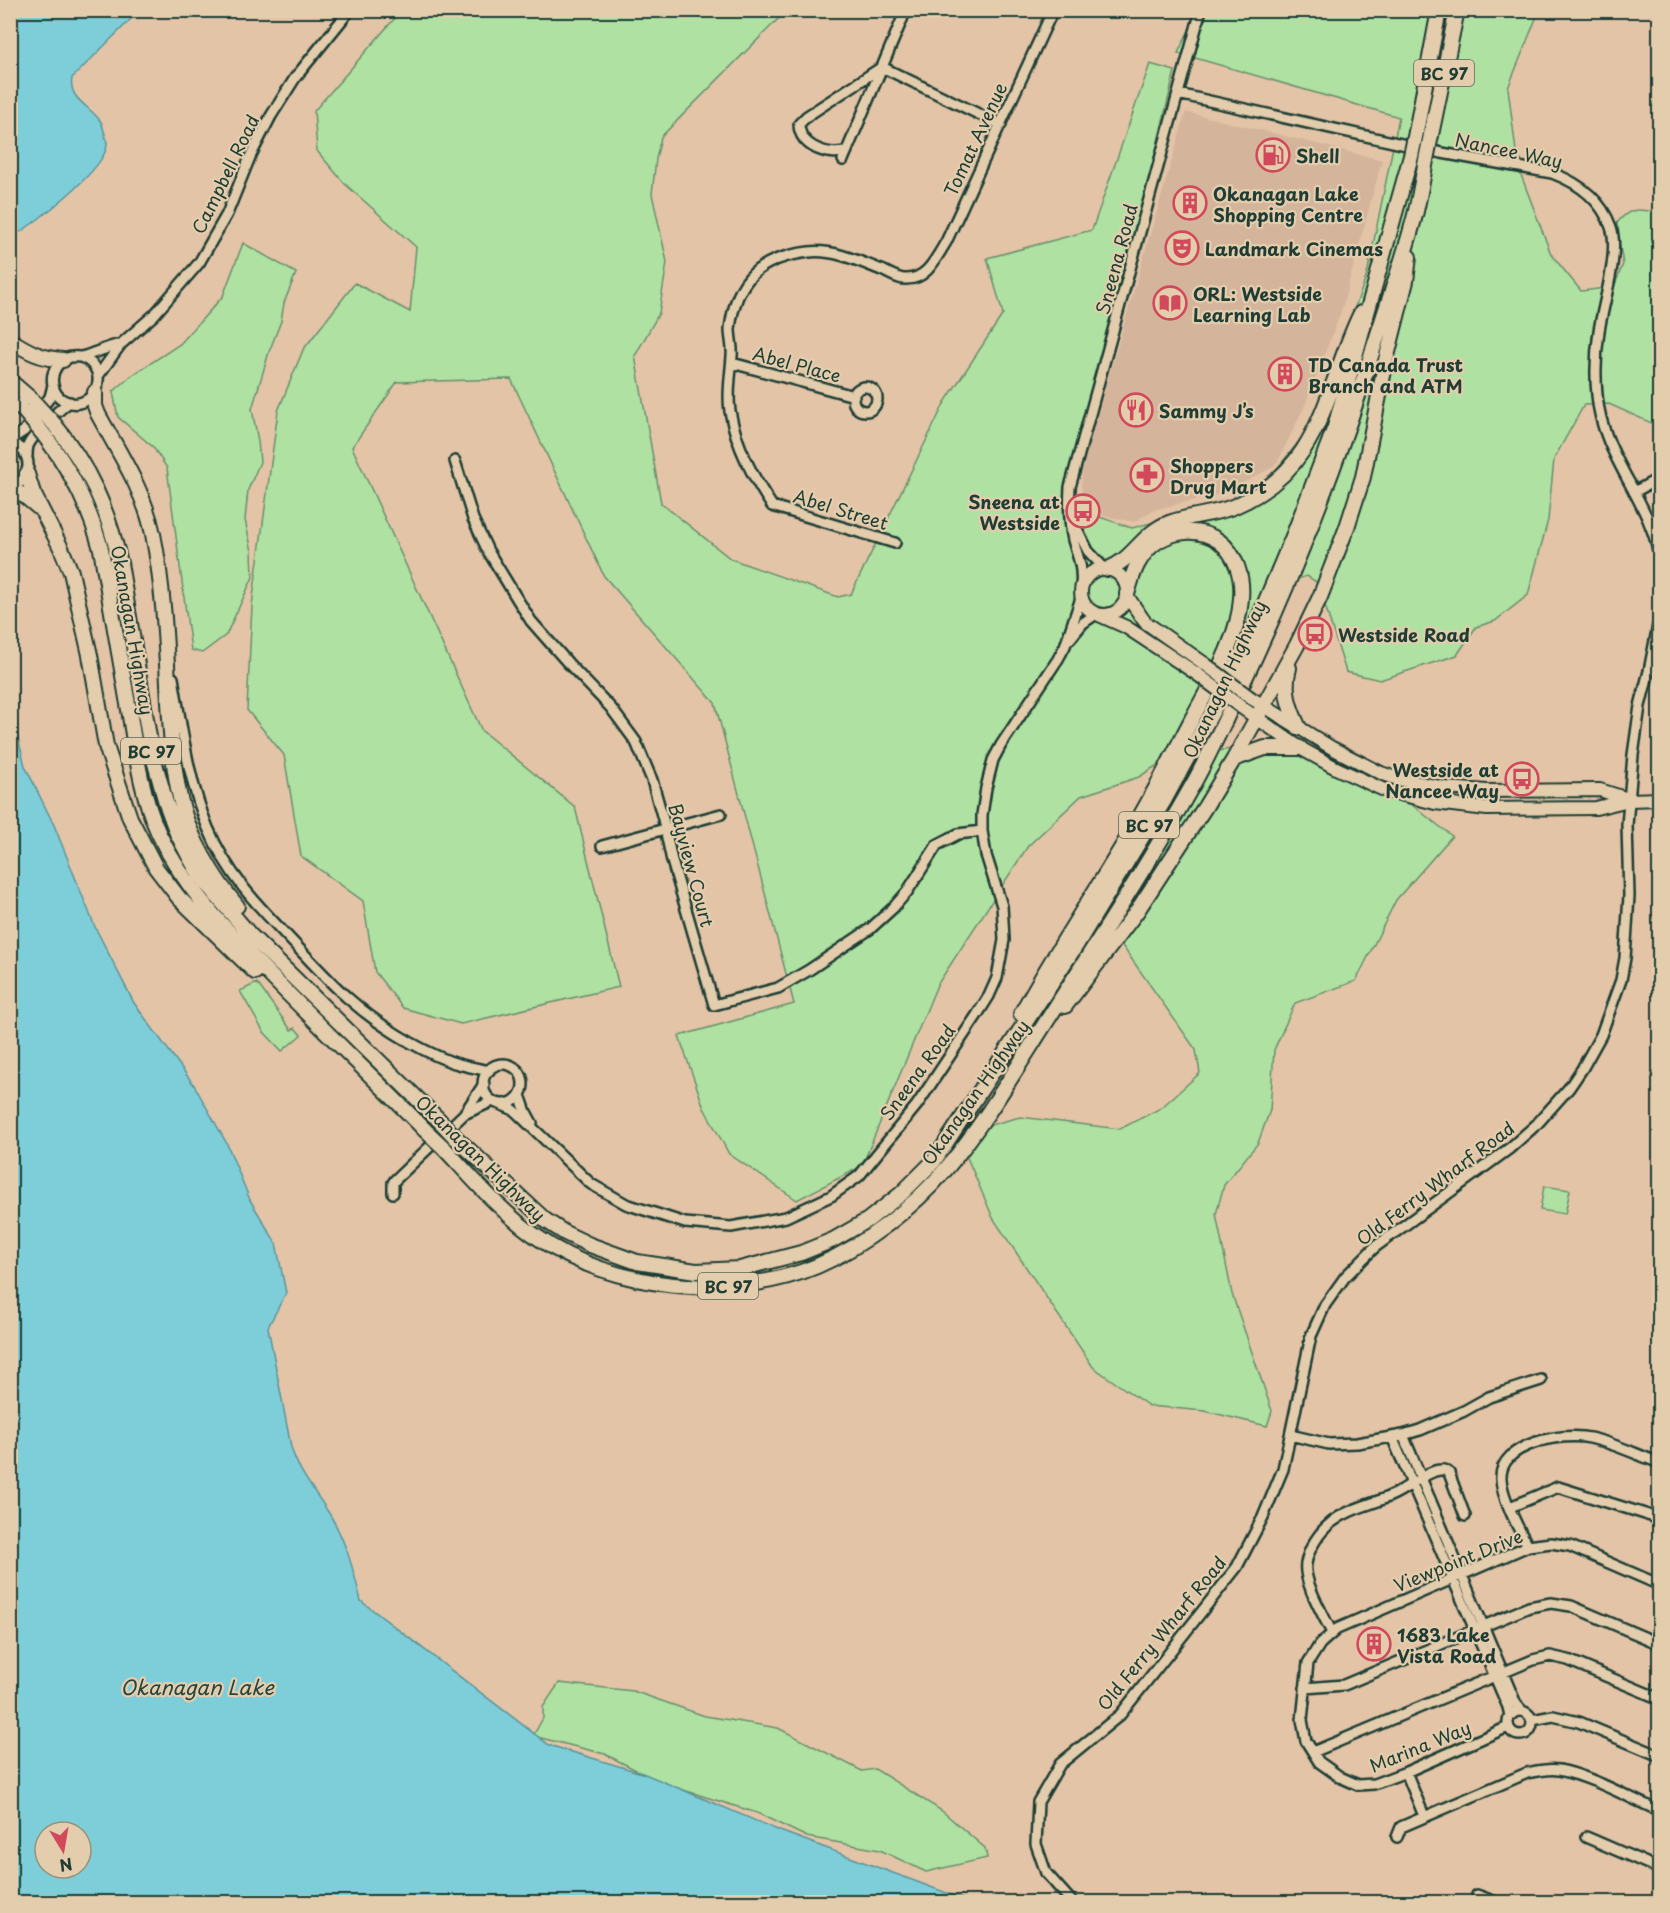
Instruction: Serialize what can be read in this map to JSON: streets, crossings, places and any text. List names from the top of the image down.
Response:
{
  "streets": {
    "highway": ["BC 97", "Okanagan Highway"],
    "street": [
      "Tomat Avenue",
      "Nancee Way",
      "Campbell Road",
      "Sneena Road",
      "Abel Place",
      "Abel Street",
      "Bayview Court",
      "Old Ferry Wharf Road",
      "Viewpoint Drive",
      "Marina Way"
    ]
  },
  "crossings": [
    ["Tomat Avenue", "Abel Street"],
    ["Nancee Way", "Sneena Road"],
    ["Sneena Road", "Bayview Court"],
    ["Abel Place", "Abel Street"],
    ["Viewpoint Drive", "Marina Way"]
  ],
  "water": ["Okanagan Lake"],
  "places": {
    "fuel station": ["Shell"],
    "building": ["Okanagan Lake Shopping Centre", "TD Canada Trust Branch and ATM", "1683 Lake Vista Road"],
    "theatre": ["Landmark Cinemas"],
    "library": ["ORL: Westside Learning Lab"],
    "restaurant": ["Sammy J’s"],
    "pharmacy": ["Shoppers Drug Mart"],
    "bus stop": ["Sneena at Westside", "Westside Road", "Westside at Nancee Way"]
  },
  "north": "bottom"
}
